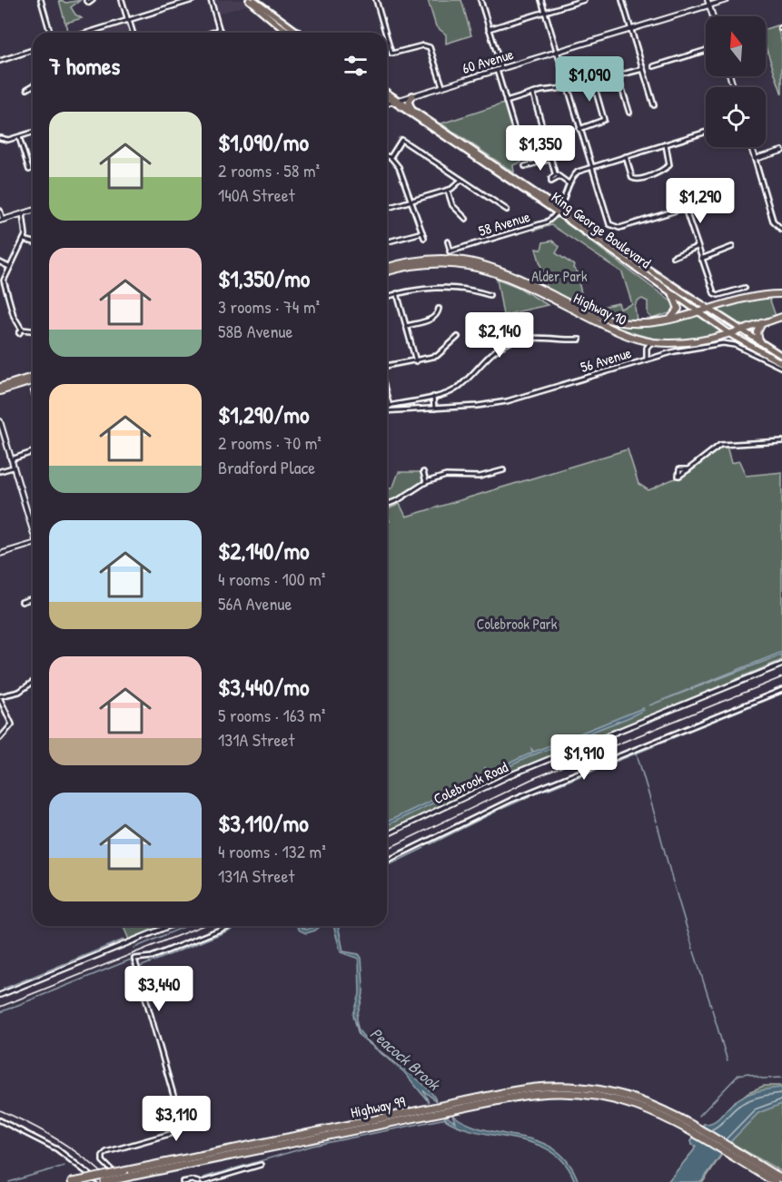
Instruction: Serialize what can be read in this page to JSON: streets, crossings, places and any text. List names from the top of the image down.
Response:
{
  "streets": {
    "highway": ["Highway 10", "Highway 99"],
    "main road": ["King George Boulevard"],
    "street": [
      "60 Avenue",
      "58 Avenue",
      "56 Avenue",
      "Colebrook Road"
    ]
  },
  "crossings": [
    ["60 Avenue", "King George Boulevard"],
    ["58 Avenue", "King George Boulevard"],
    ["King George Boulevard", "Highway 10"]
  ],
  "water": ["Peacock Brook"],
  "parks": ["Alder Park", "Colebrook Park"],
  "north": "top",
  "page": {
    "heading": "7 homes",
    "price": [
      "$1,090",
      "$1,350",
      "$1,290",
      "$2,140",
      "$1,910",
      "$3,440",
      "$3,110"
    ],
    "list": [
      {
        "name": "$1,090/mo",
        "note": "2 rooms · 58 m² · 140A Street"
      },
      {
        "name": "$1,350/mo",
        "note": "3 rooms · 74 m² · 58B Avenue"
      },
      {
        "name": "$1,290/mo",
        "note": "2 rooms · 70 m² · Bradford Place"
      },
      {
        "name": "$2,140/mo",
        "note": "4 rooms · 100 m² · 56A Avenue"
      },
      {
        "name": "$3,440/mo",
        "note": "5 rooms · 163 m² · 131A Street"
      },
      {
        "name": "$3,110/mo",
        "note": "4 rooms · 132 m² · 131A Street"
      }
    ]
  }
}
